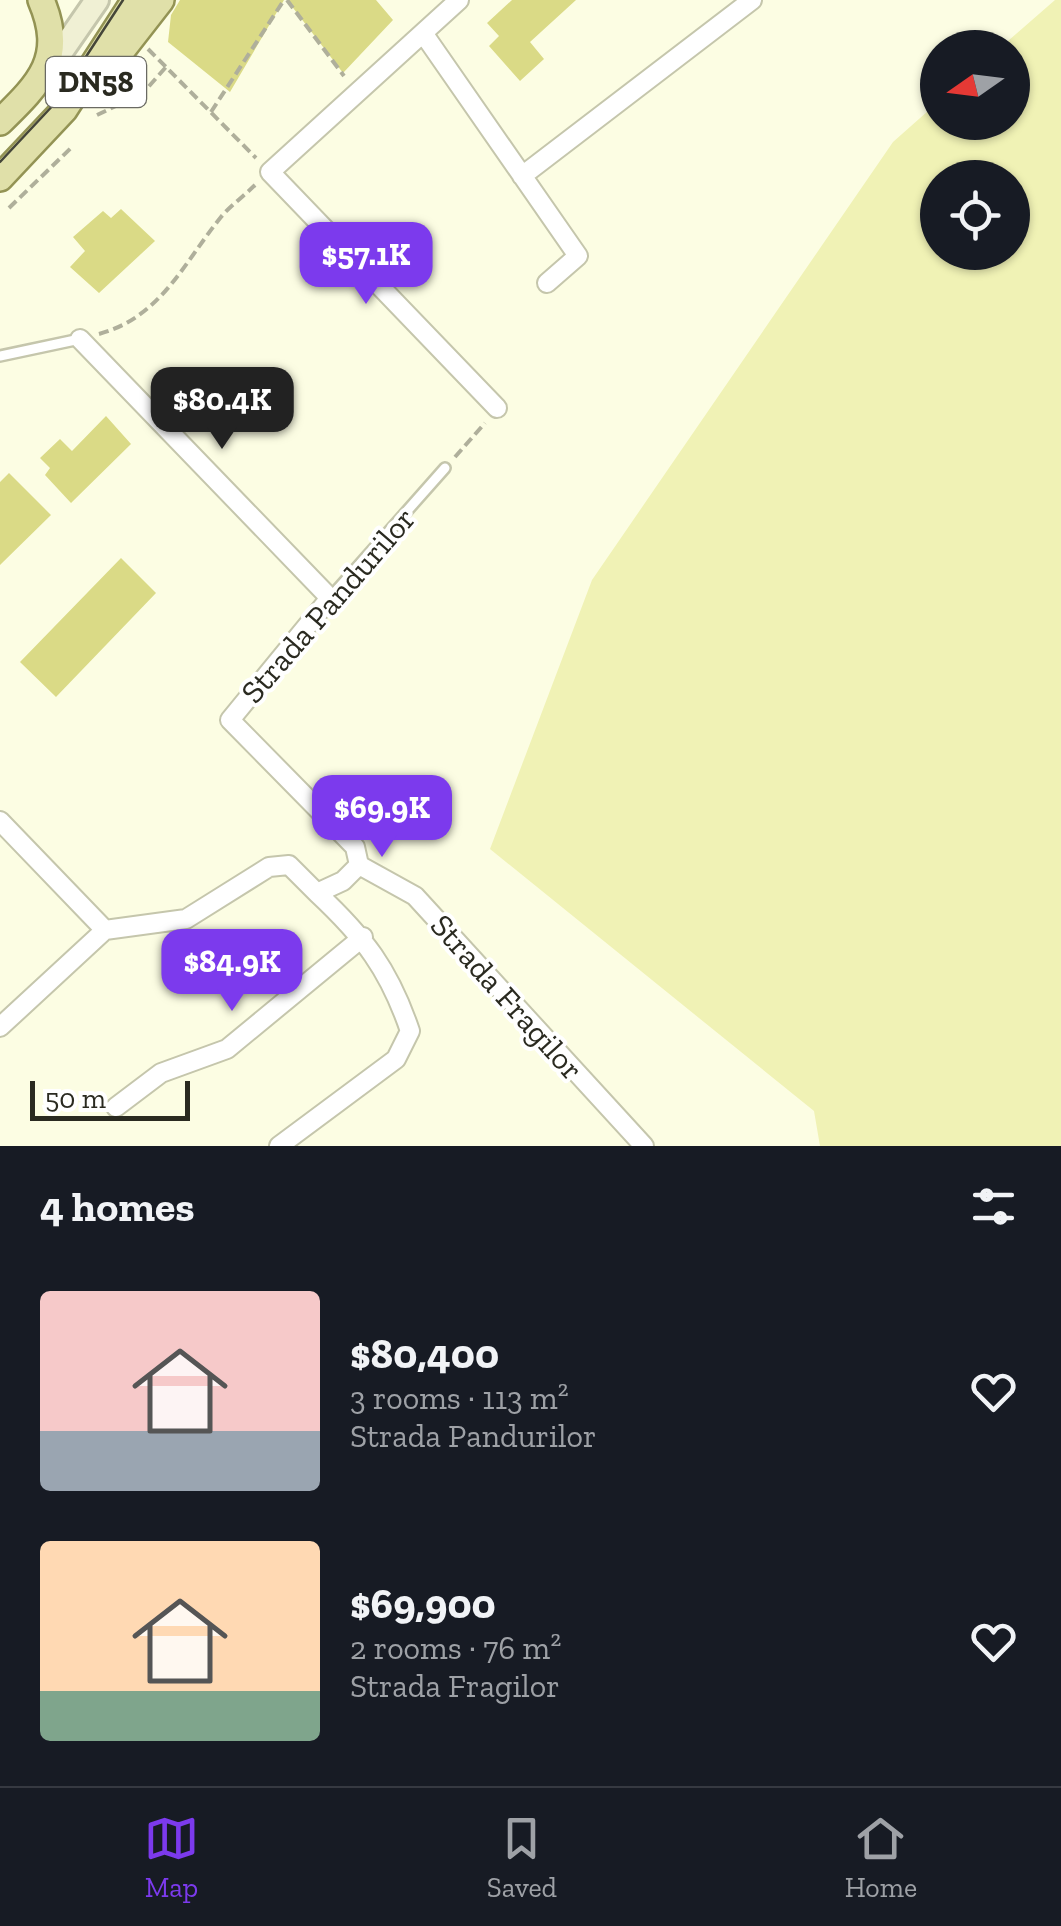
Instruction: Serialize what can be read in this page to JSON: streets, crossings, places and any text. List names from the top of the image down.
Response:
{
  "streets": {
    "main road": ["DN58"],
    "street": ["Strada Pandurilor", "Strada Fragilor"]
  },
  "crossings": [
    ["Strada Pandurilor", "Strada Fragilor"]
  ],
  "scale_bar": "50 m",
  "north": "left",
  "page": {
    "price": [
      "$57.1K",
      "$80.4K",
      "$69.9K",
      "$84.9K"
    ],
    "scale": "50 m",
    "heading": "4 homes",
    "list": [
      {
        "name": "$80,400",
        "note": "3 rooms · 113 m² · Strada Pandurilor"
      },
      {
        "name": "$69,900",
        "note": "2 rooms · 76 m² · Strada Fragilor"
      }
    ],
    "tabs": ["Map", "Saved", "Home"]
  }
}
